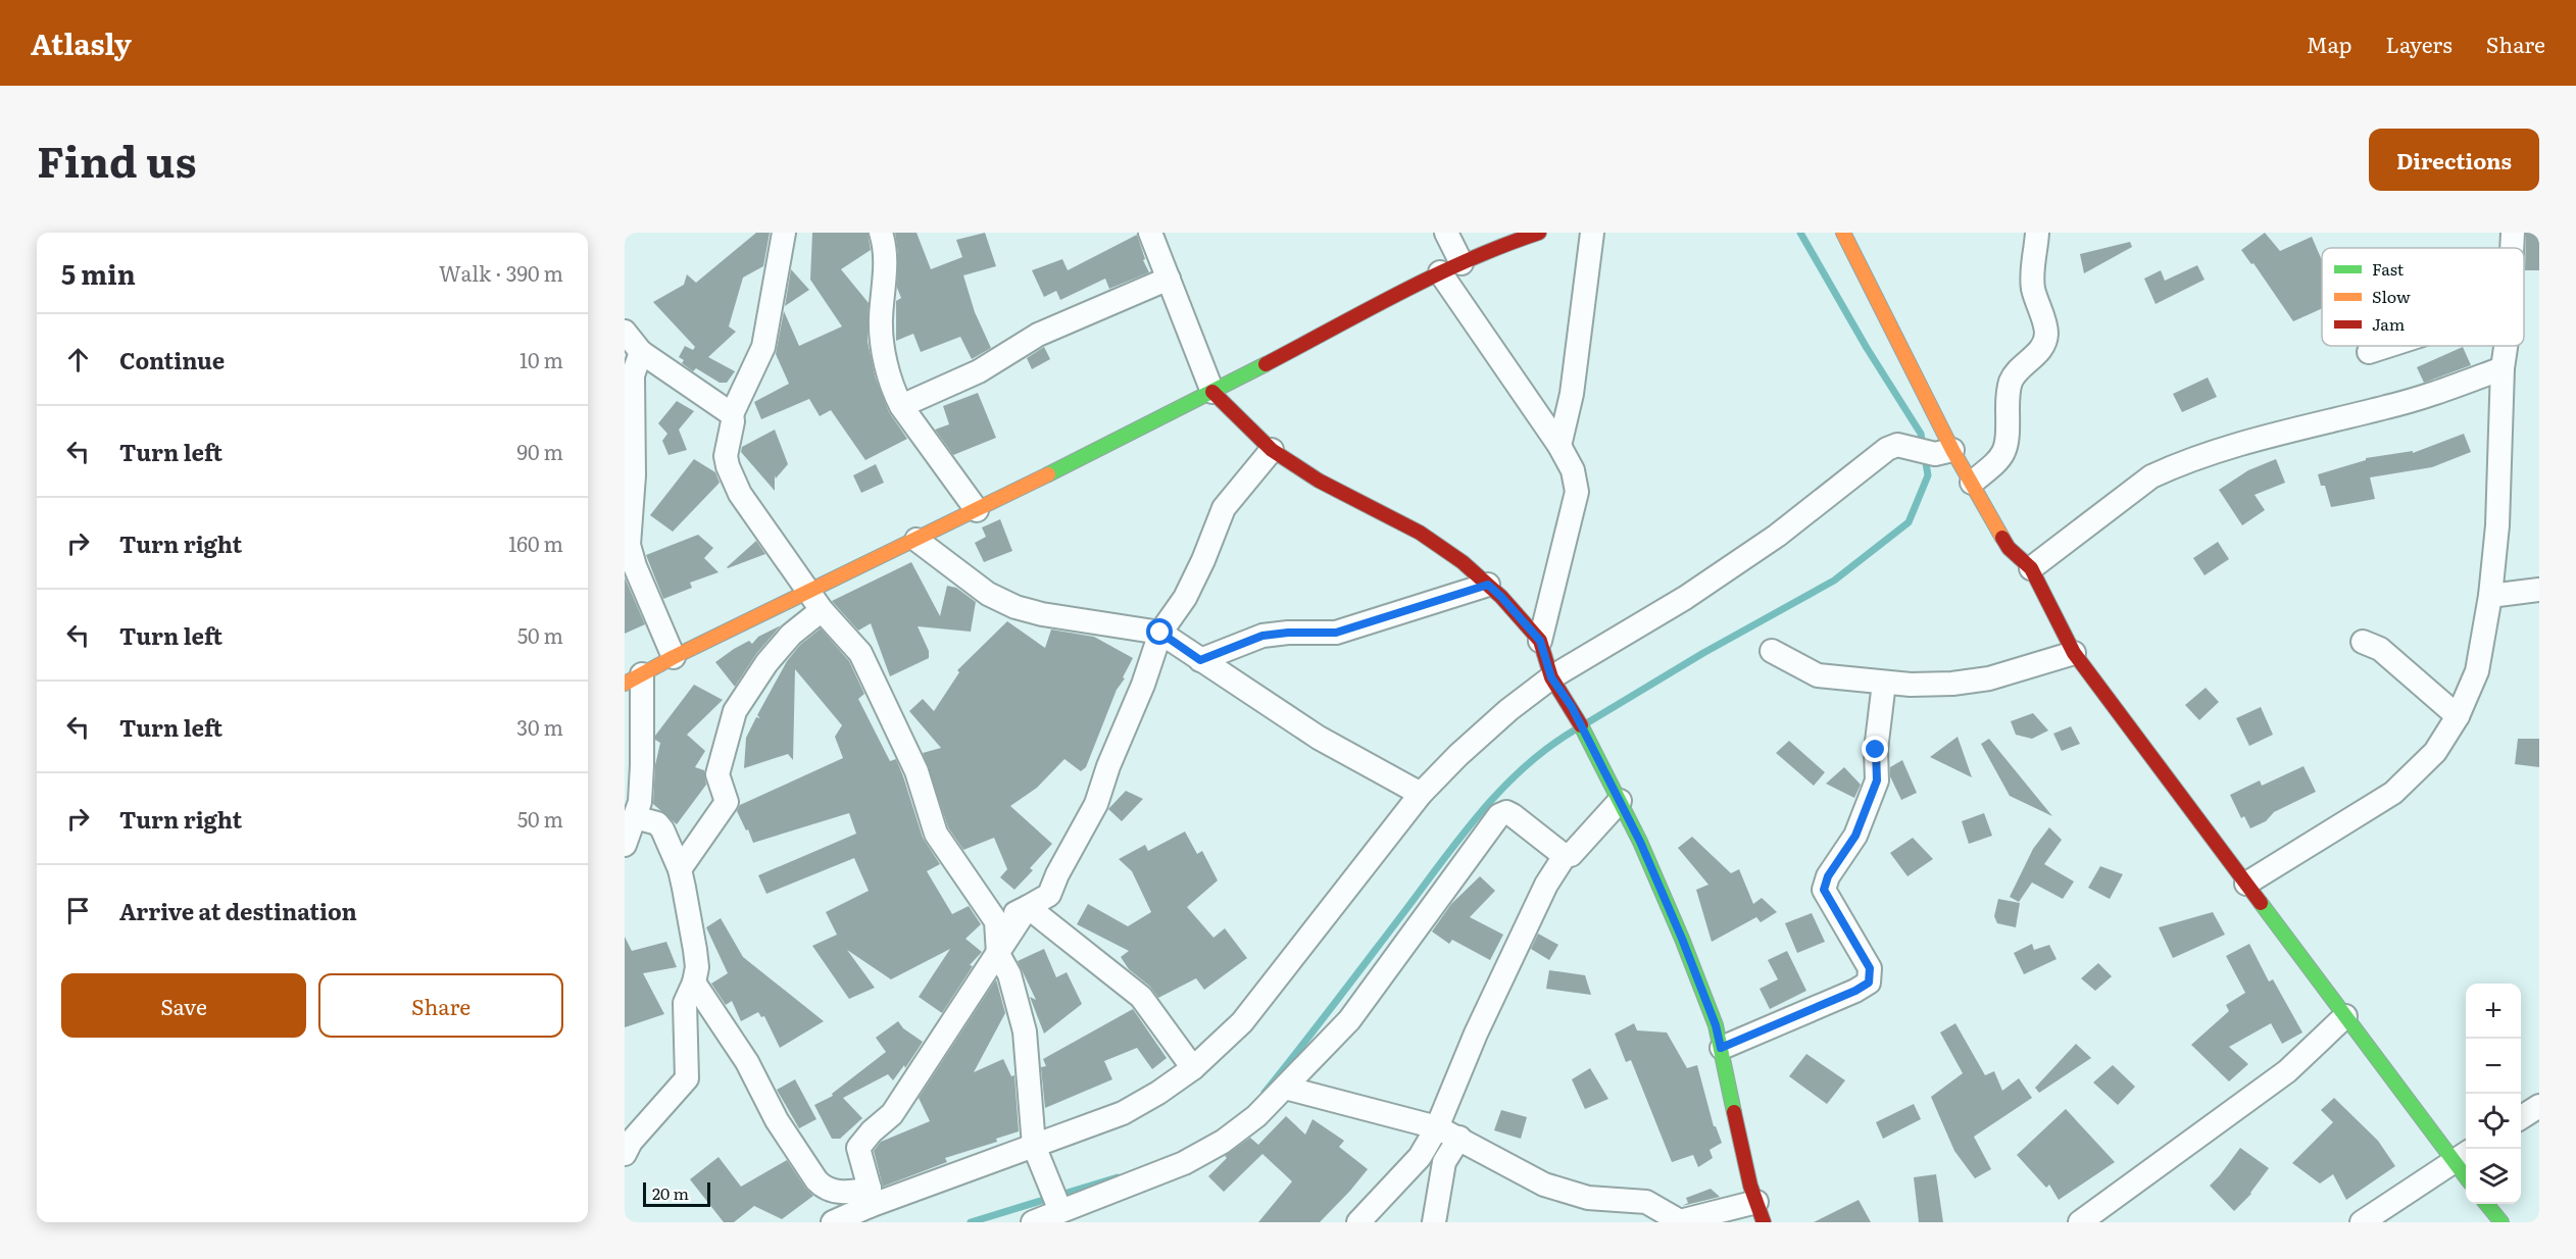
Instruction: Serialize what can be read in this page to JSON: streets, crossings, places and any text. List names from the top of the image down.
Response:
{
  "legend": ["Fast", "Slow", "Jam"],
  "scale_bar": "20 m",
  "page": {
    "header": "Atlasly",
    "nav": ["Map", "Layers", "Share"],
    "title": "Find us",
    "buttons": [
      "Directions",
      ["Save", "Share"]
    ],
    "heading": ["5 min", "Walk · 390 m"],
    "list": [
      ["Continue", "10 m"],
      ["Turn left", "90 m"],
      ["Turn right", "160 m"],
      ["Turn left", "50 m"],
      ["Turn left", "30 m"],
      ["Turn right", "50 m"],
      "Arrive at destination"
    ],
    "map_buttons": ["+", "−"],
    "scale": "20 m"
  }
}
